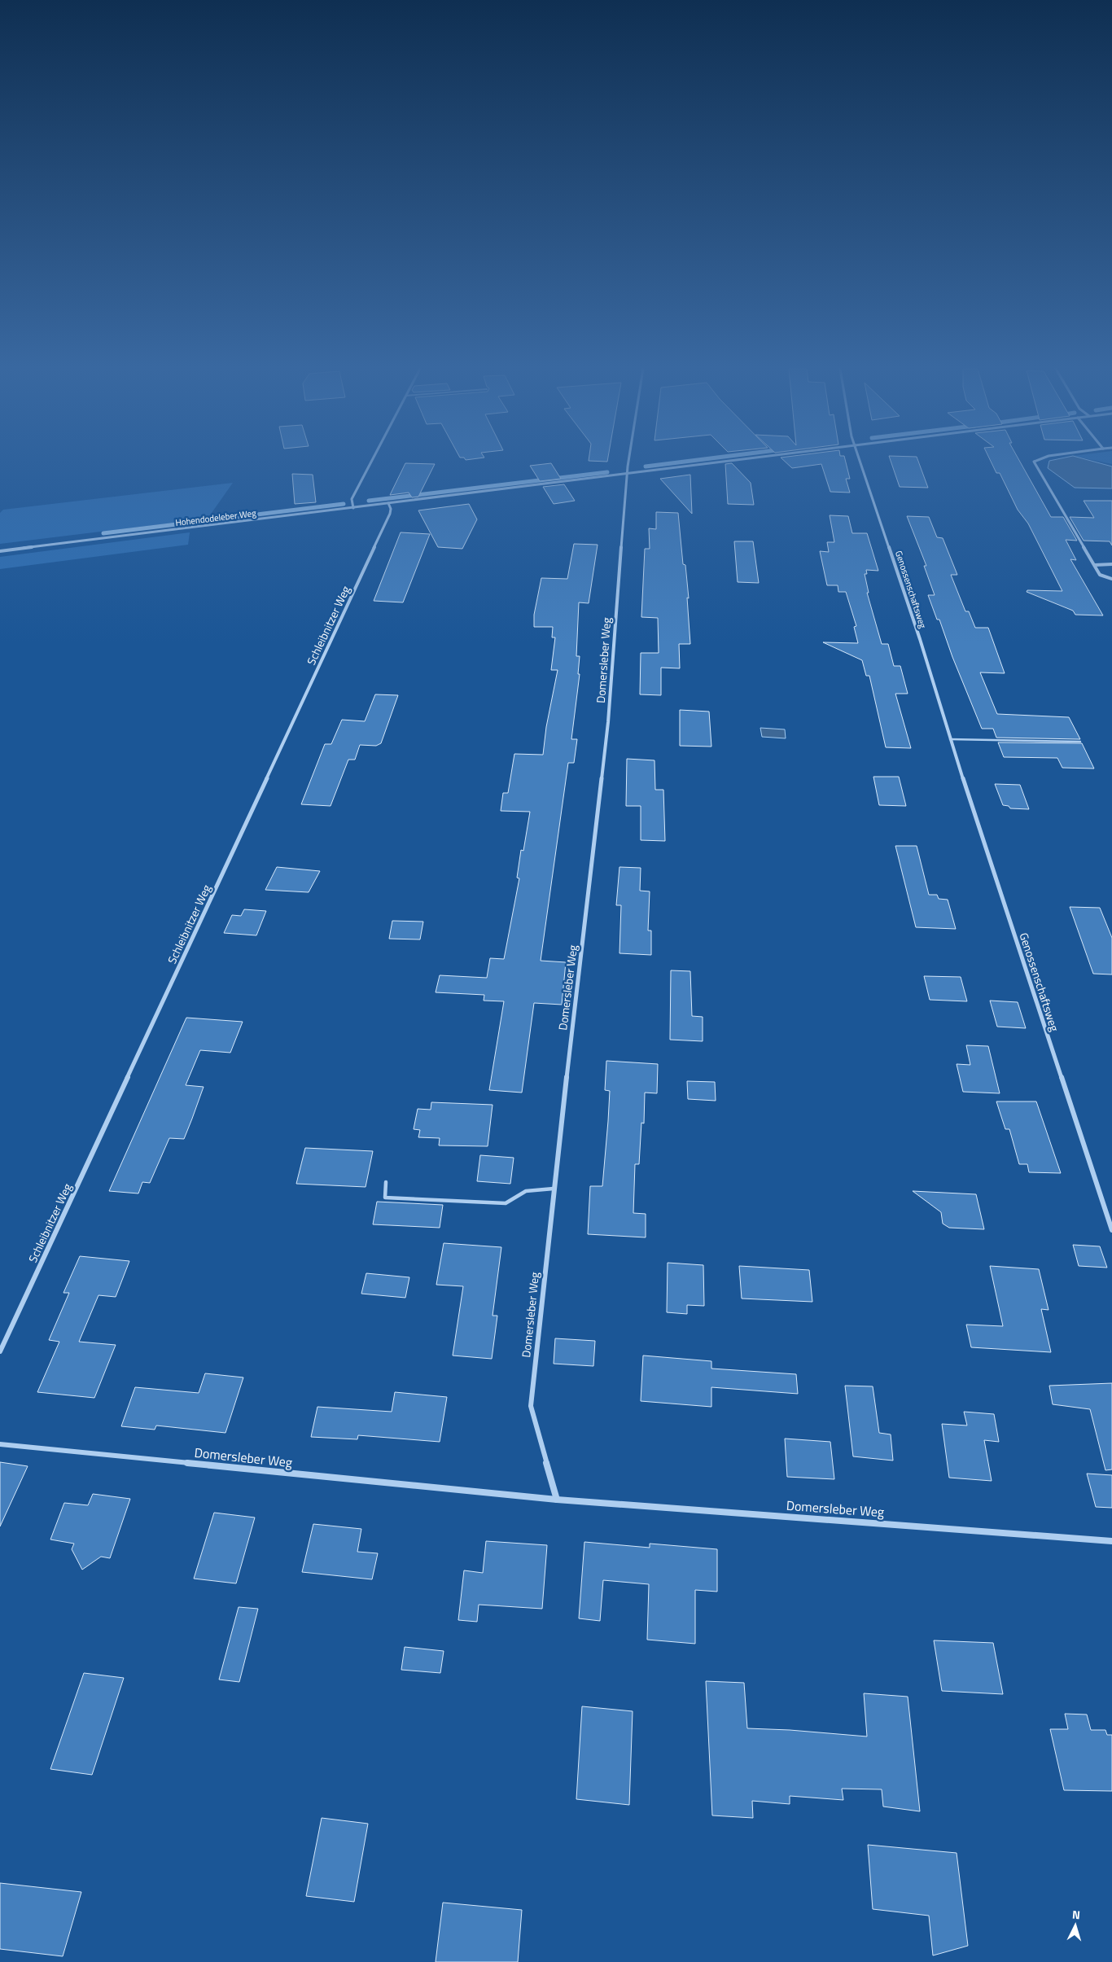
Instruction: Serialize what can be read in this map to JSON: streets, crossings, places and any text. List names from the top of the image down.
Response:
{
  "streets": {
    "street": [
      "Hohendodeleber Weg",
      "Genossenschaftsweg",
      "Schleibnitzer Weg",
      "Domersleber Weg"
    ]
  },
  "crossings": [
    ["Hohendodeleber Weg", "Schleibnitzer Weg"],
    ["Hohendodeleber Weg", "Domersleber Weg"]
  ],
  "north": "top"
}
